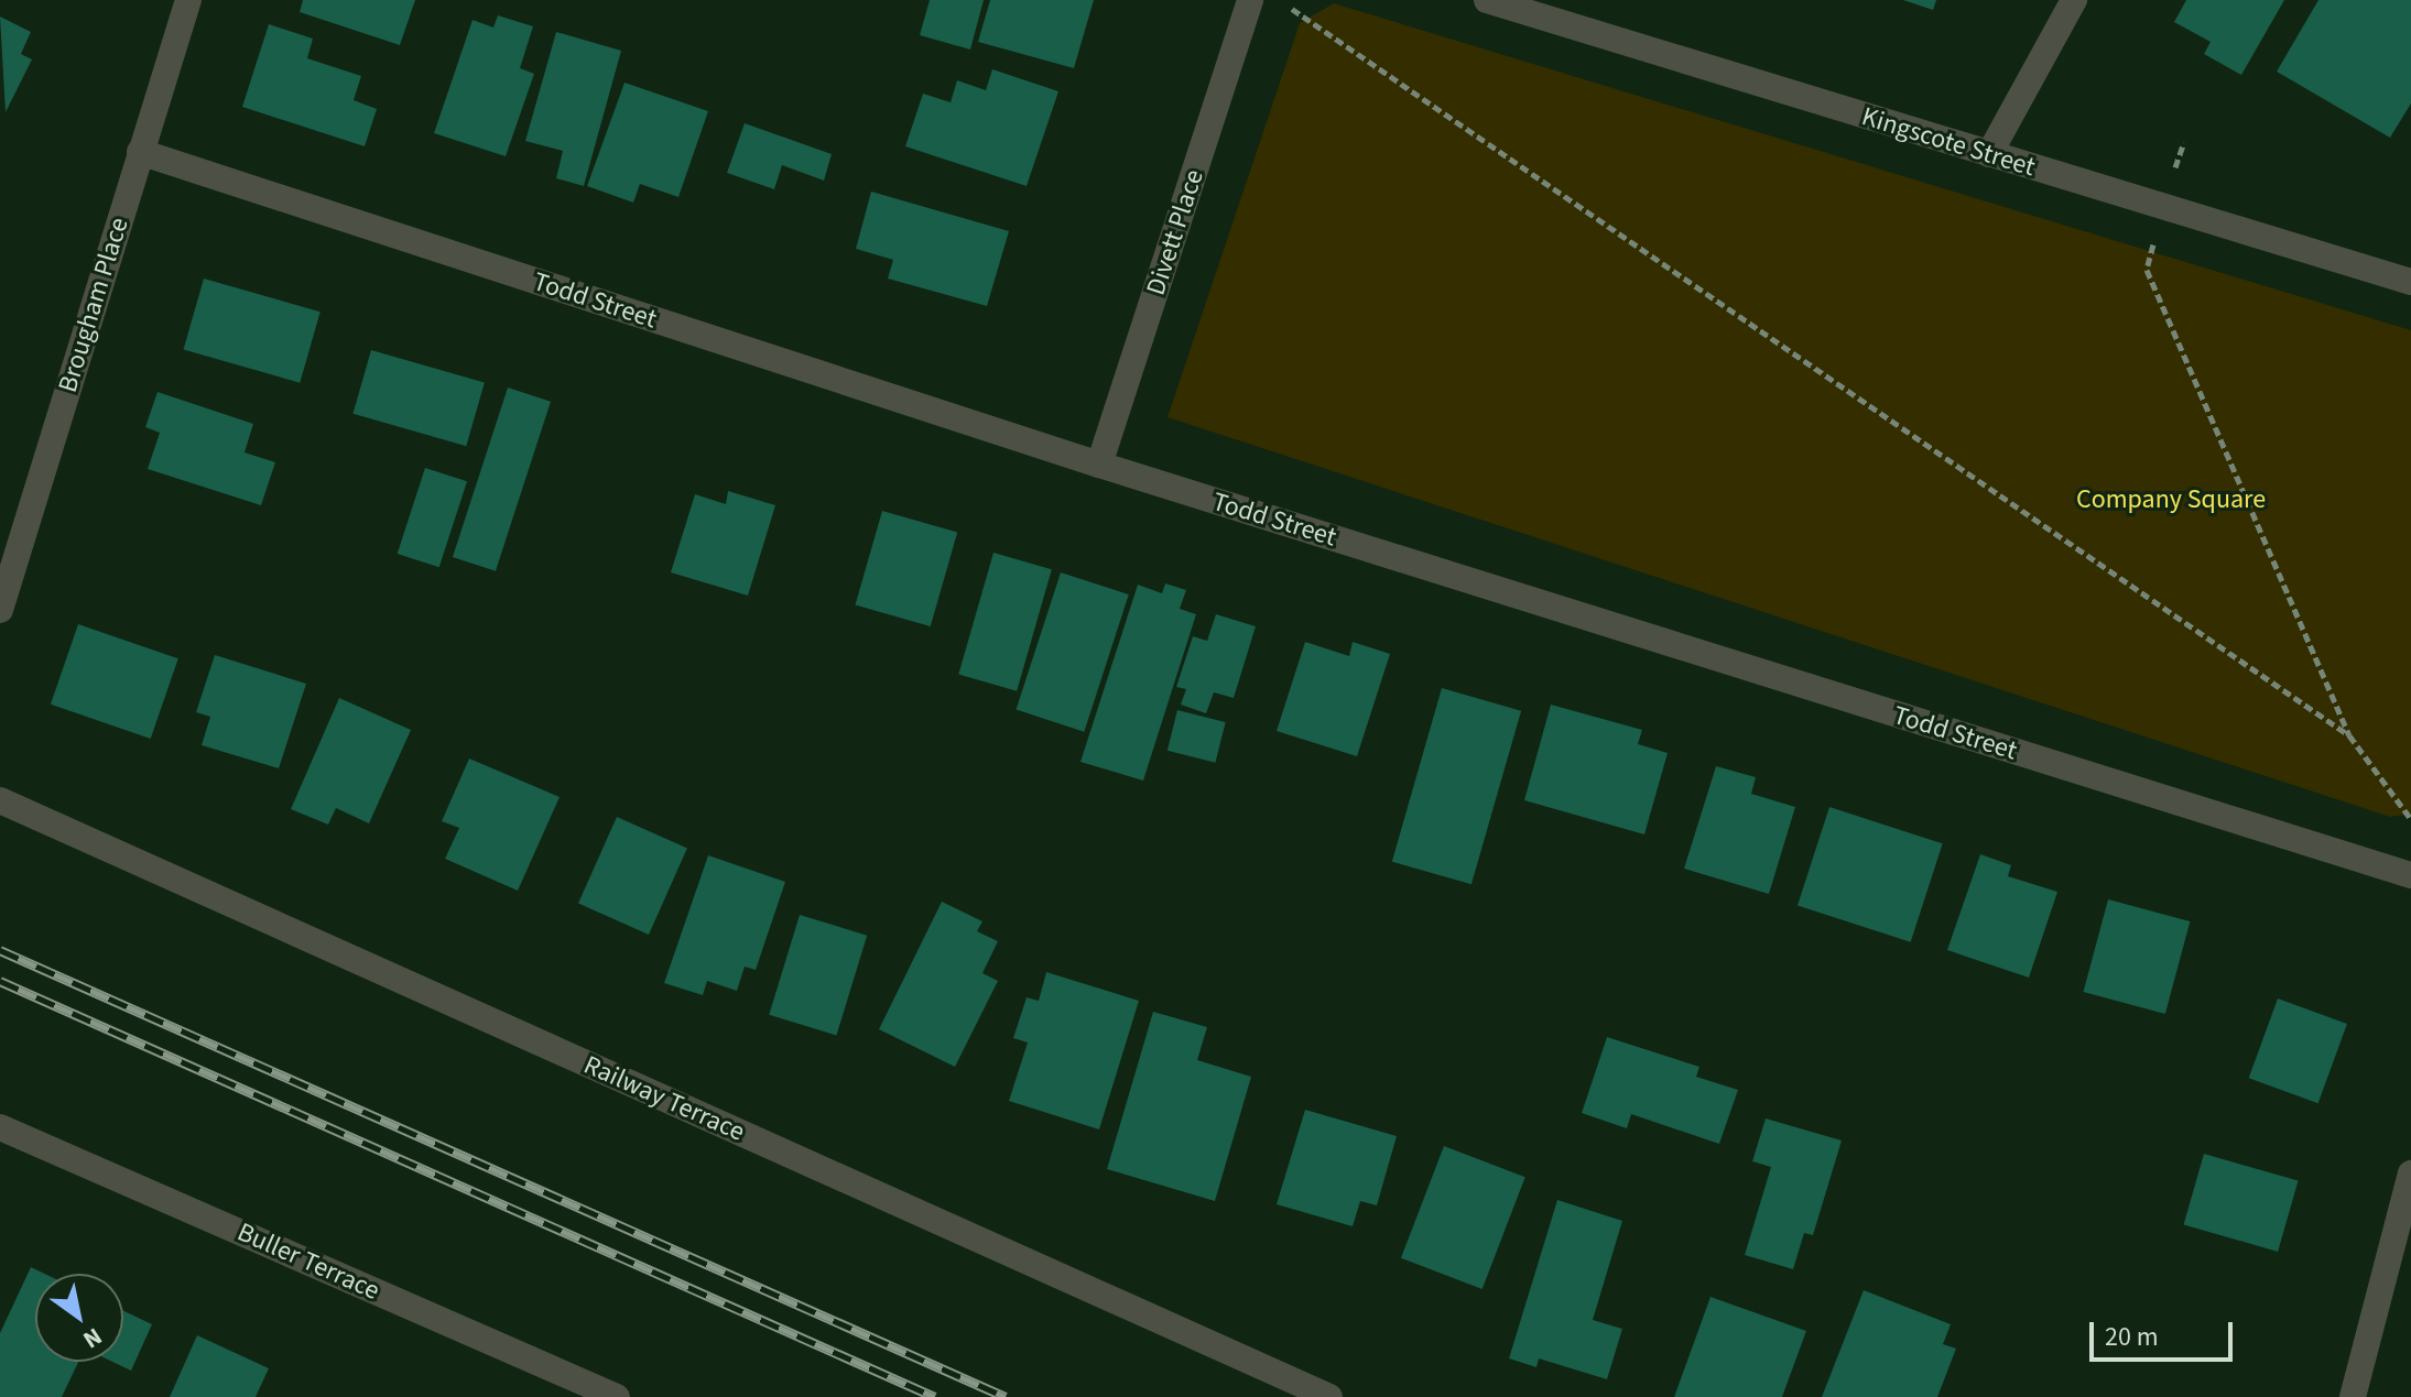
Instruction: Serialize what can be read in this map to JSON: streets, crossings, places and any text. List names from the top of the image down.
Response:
{
  "streets": {
    "street": [
      "Kingscote Street",
      "Divett Place",
      "Todd Street",
      "Brougham Place",
      "Railway Terrace",
      "Buller Terrace"
    ]
  },
  "crossings": [
    ["Divett Place", "Todd Street"],
    ["Todd Street", "Brougham Place"]
  ],
  "parks": ["Company Square"],
  "scale_bar": "20 m",
  "north": "bottom right"
}
